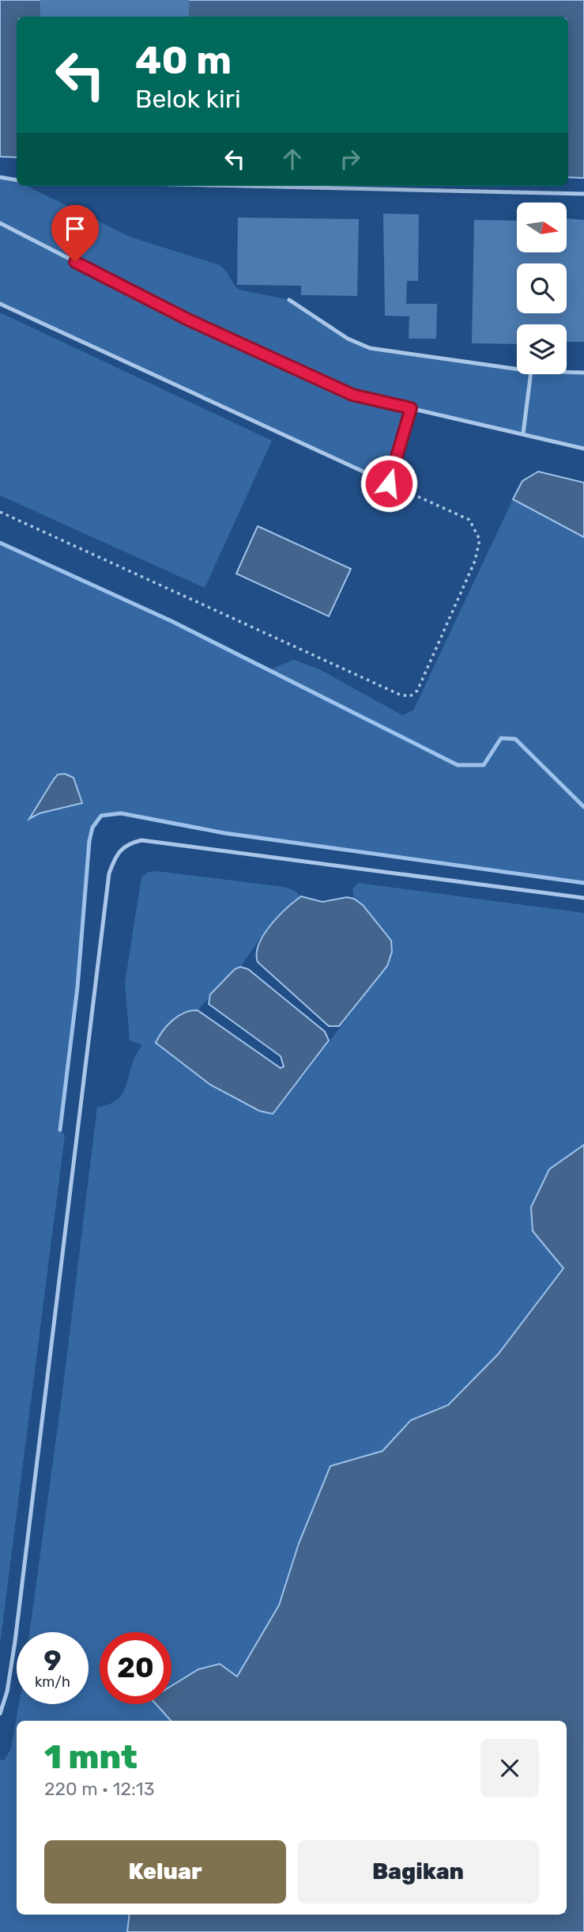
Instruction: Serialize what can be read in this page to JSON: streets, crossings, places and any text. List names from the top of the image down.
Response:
{
  "north": "right",
  "page": {
    "turn": ["40 m", "Belok kiri"],
    "speed": "9 km/h",
    "limit": "20",
    "heading": ["1 mnt", "220 m · 12:13"],
    "buttons": ["Keluar", "Bagikan"]
  }
}
